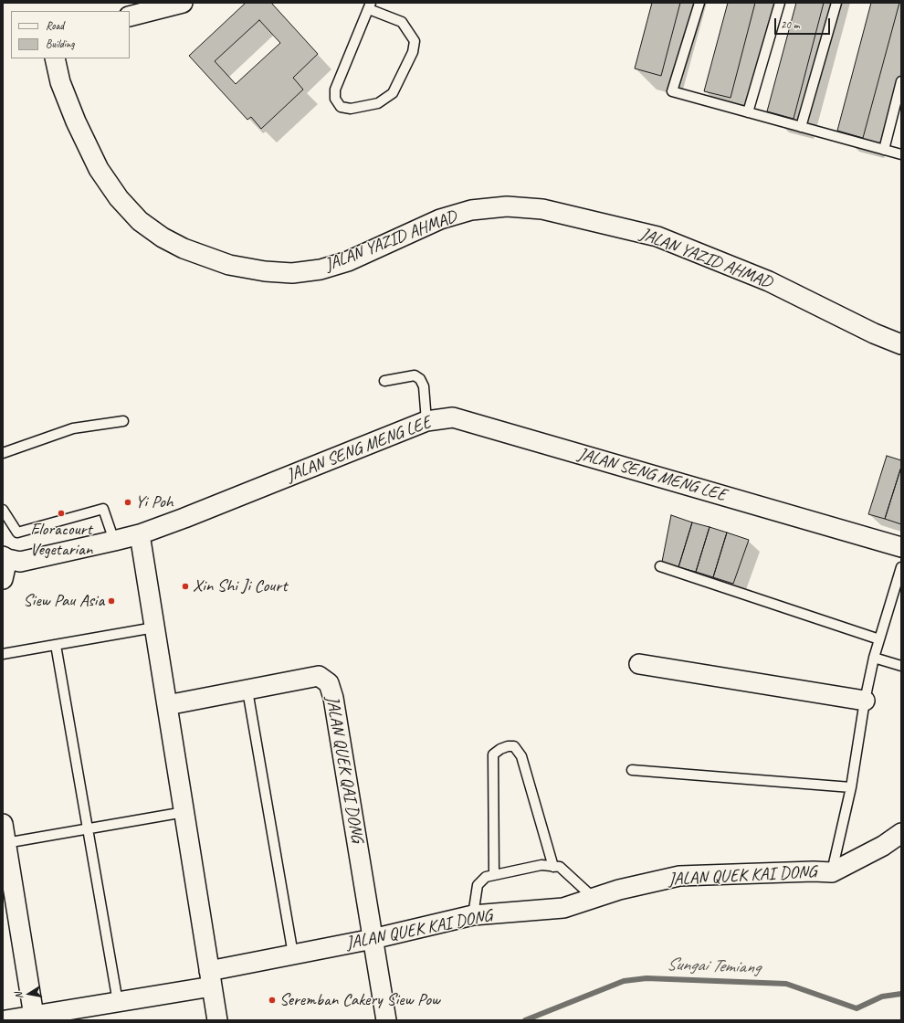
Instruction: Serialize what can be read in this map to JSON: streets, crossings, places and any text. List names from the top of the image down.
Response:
{
  "streets": {
    "street": [
      "JALAN YAZID AHMAD",
      "JALAN SENG MENG LEE",
      "JALAN QUEK QAI DONG",
      "JALAN QUEK KAI DONG"
    ]
  },
  "crossings": [
    ["JALAN QUEK QAI DONG", "JALAN QUEK KAI DONG"]
  ],
  "water": ["Sungai Temiang"],
  "places": [
    "Yi Poh",
    "Floracourt Vegetarian",
    "Xin Shi Ji Court",
    "Siew Pau Asia",
    "Seremban Cakery Siew Pow"
  ],
  "legend": ["Road", "Building"],
  "scale_bar": "20 m",
  "north": "left"
}
